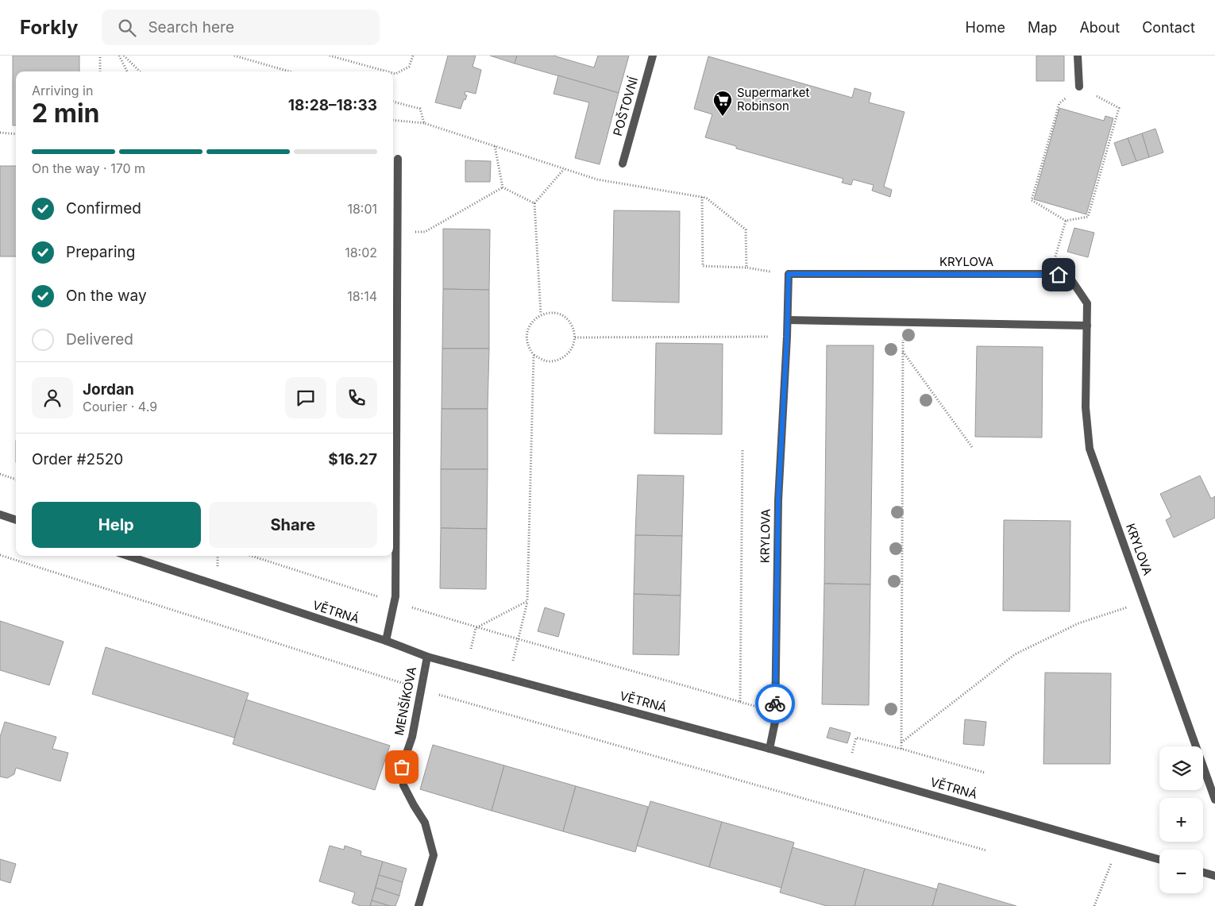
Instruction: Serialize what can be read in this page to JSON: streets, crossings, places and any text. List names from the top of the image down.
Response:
{
  "streets": {
    "street": [
      "POŠTOVNÍ",
      "KRYLOVA",
      "VĚTRNÁ",
      "MENŠÍKOVA"
    ]
  },
  "crossings": [
    ["KRYLOVA", "VĚTRNÁ"],
    ["VĚTRNÁ", "MENŠÍKOVA"]
  ],
  "places": {
    "supermarket": ["Supermarket Robinson"]
  },
  "page": {
    "header": "Forkly",
    "search": "Search here",
    "nav": [
      "Home",
      "Map",
      "About",
      "Contact"
    ],
    "heading": ["2 min", "Arriving in", "18:28–18:33"],
    "panel": [
      "Jordan",
      "Courier · 4.9",
      "Order #2520",
      "$16.27"
    ],
    "bar": "On the way · 170 m",
    "list": [
      ["Confirmed", "18:01"],
      ["Preparing", "18:02"],
      ["On the way", "18:14"],
      "Delivered"
    ],
    "buttons": ["Help", "Share"],
    "map_buttons": ["+", "−"]
  }
}
